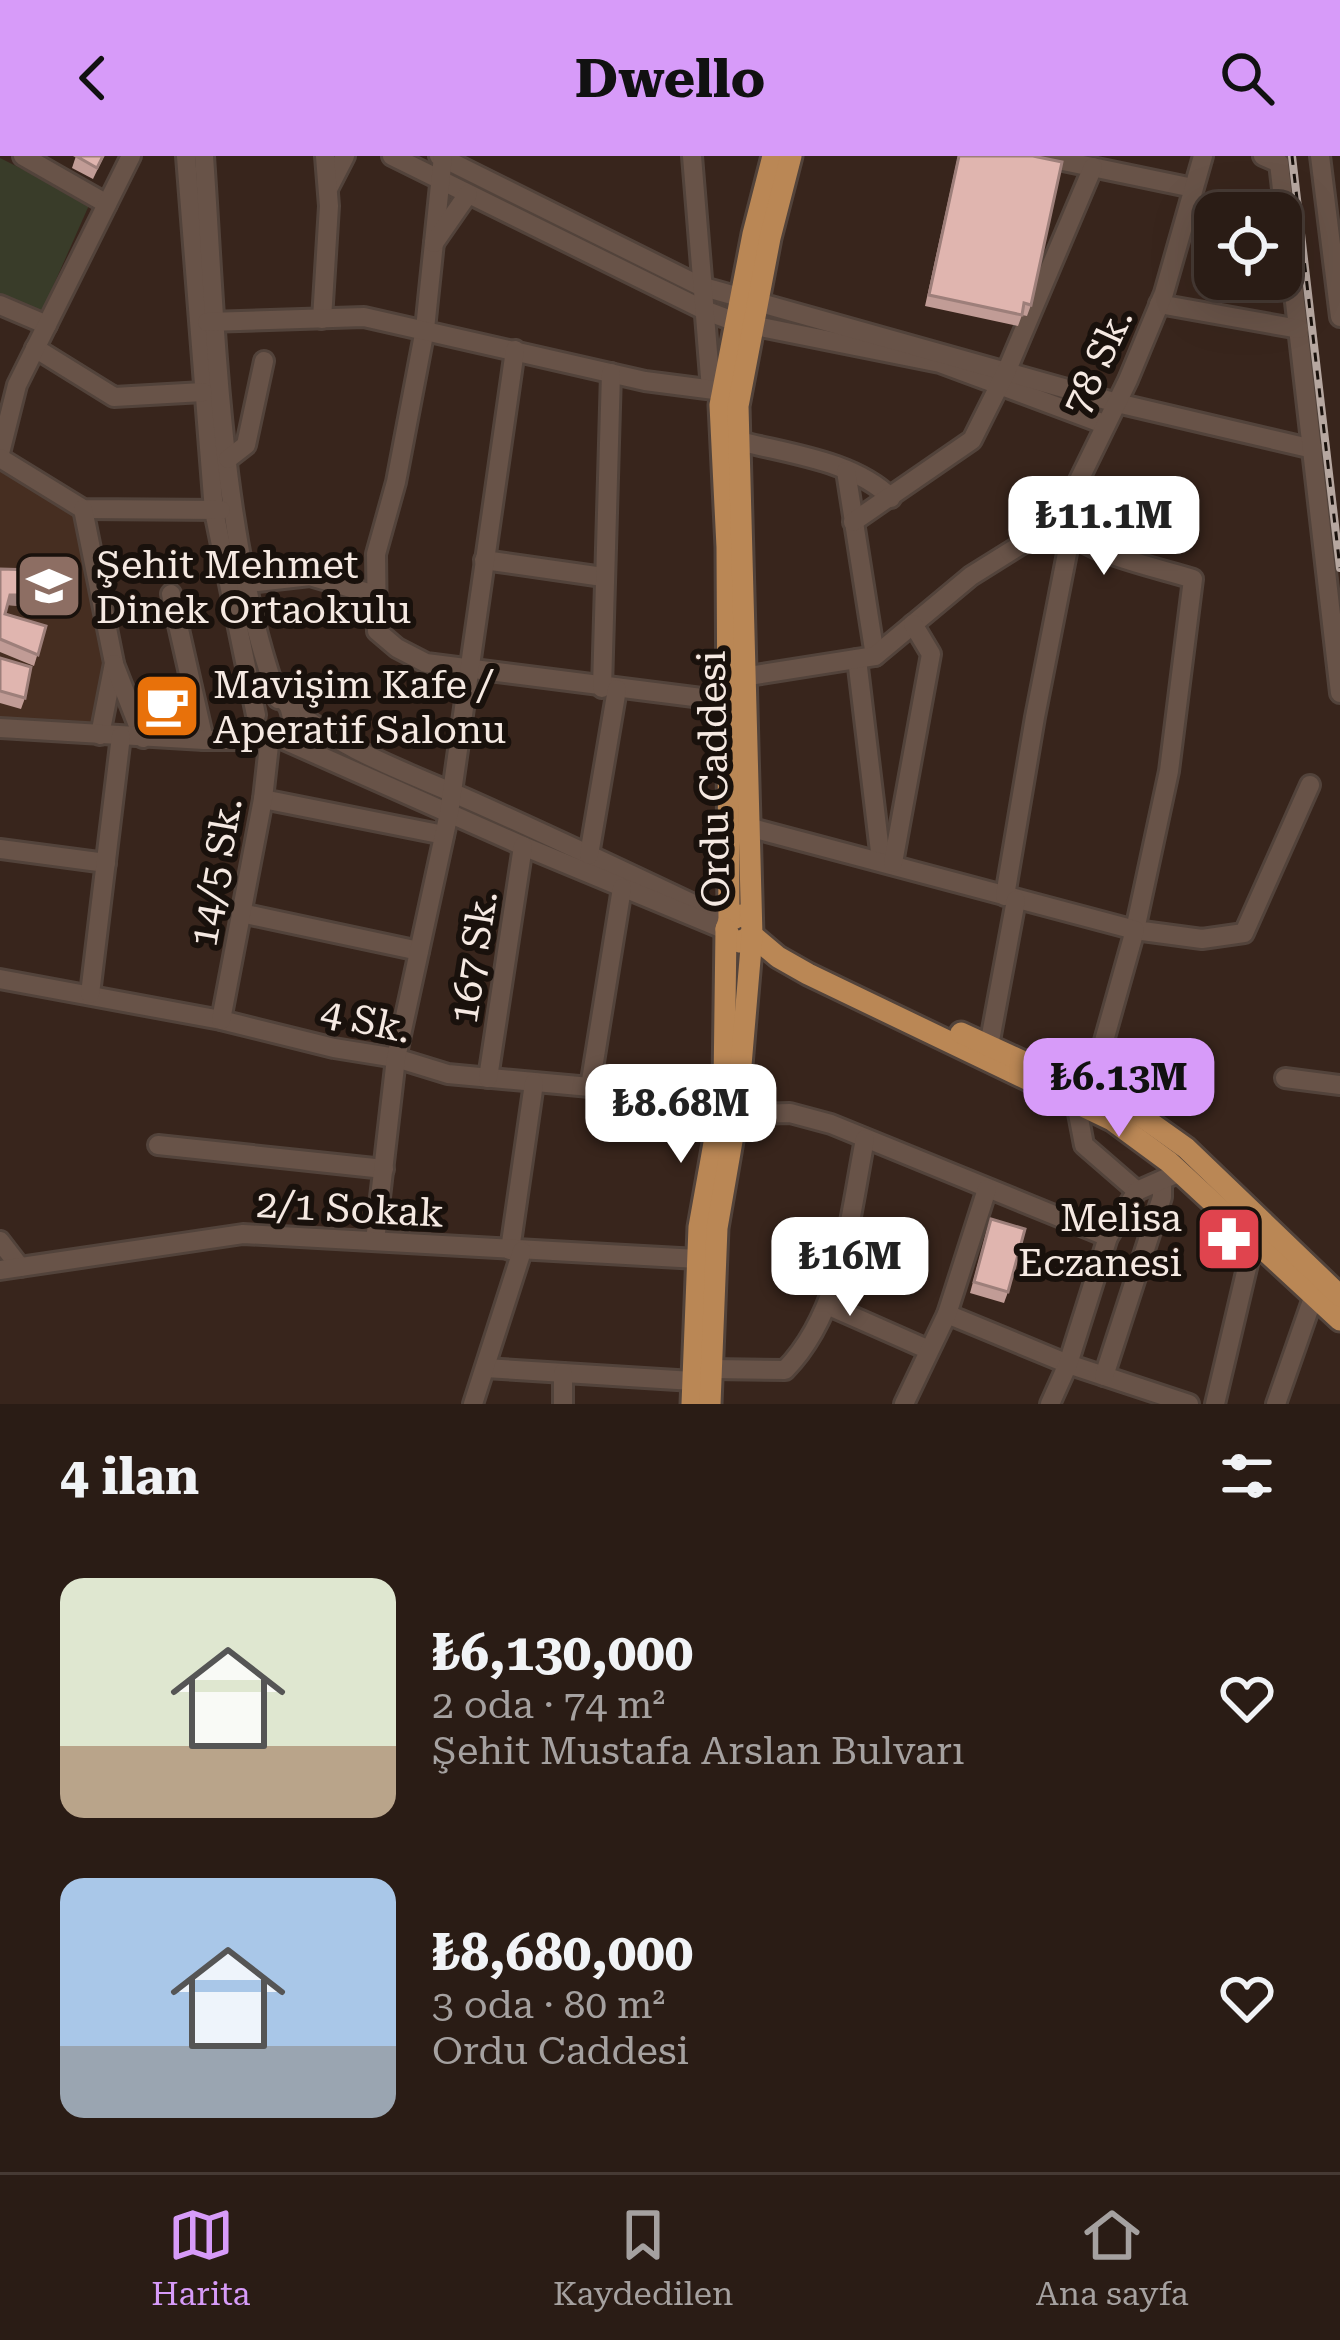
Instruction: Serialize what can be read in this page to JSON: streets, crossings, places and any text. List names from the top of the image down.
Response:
{
  "streets": {
    "main road": ["Ordu Caddesi"],
    "street": [
      "78 Sk.",
      "14/5 Sk.",
      "167 Sk.",
      "4 Sk.",
      "2/1 Sokak"
    ]
  },
  "crossings": [
    ["Ordu Caddesi", "4 Sk."],
    ["Ordu Caddesi", "2/1 Sokak"],
    ["14/5 Sk.", "4 Sk."],
    ["167 Sk.", "4 Sk."]
  ],
  "places": {
    "school or university": ["Şehit Mehmet Dinek Ortaokulu"],
    "cafe": ["Mavişim Kafe / Aperatif Salonu"],
    "pharmacy": ["Melisa Eczanesi"]
  },
  "page": {
    "header": "Dwello",
    "price": [
      "₺11.1M",
      "₺6.13M",
      "₺8.68M",
      "₺16M"
    ],
    "heading": "4 ilan",
    "list": [
      {
        "name": "₺6,130,000",
        "note": "2 oda · 74 m² · Şehit Mustafa Arslan Bulvarı"
      },
      {
        "name": "₺8,680,000",
        "note": "3 oda · 80 m² · Ordu Caddesi"
      }
    ],
    "tabs": ["Harita", "Kaydedilen", "Ana sayfa"]
  }
}
